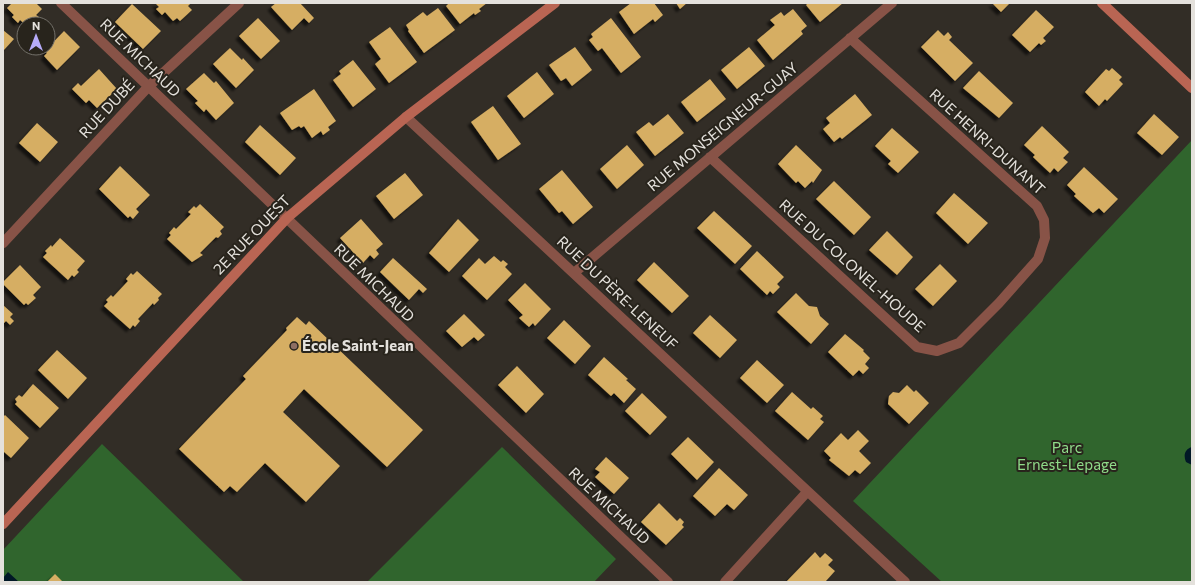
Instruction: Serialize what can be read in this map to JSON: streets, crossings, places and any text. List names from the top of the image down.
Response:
{
  "streets": {
    "street": [
      "RUE MICHAUD",
      "RUE DUBÉ",
      "RUE MONSEIGNEUR-GUAY",
      "RUE HENRI-DUNANT",
      "2E RUE OUEST",
      "RUE DU COLONEL-HOUDE",
      "RUE DU PÈRE-LENEUF"
    ]
  },
  "crossings": [
    ["RUE MICHAUD", "RUE DUBÉ"],
    ["RUE MICHAUD", "2E RUE OUEST"],
    ["RUE MONSEIGNEUR-GUAY", "RUE HENRI-DUNANT"],
    ["RUE MONSEIGNEUR-GUAY", "RUE DU COLONEL-HOUDE"],
    ["RUE MONSEIGNEUR-GUAY", "RUE DU PÈRE-LENEUF"],
    ["RUE HENRI-DUNANT", "RUE DU COLONEL-HOUDE"],
    ["2E RUE OUEST", "RUE DU PÈRE-LENEUF"]
  ],
  "parks": ["Parc Ernest-Lepage"],
  "places": ["École Saint-Jean"],
  "north": "top"
}
